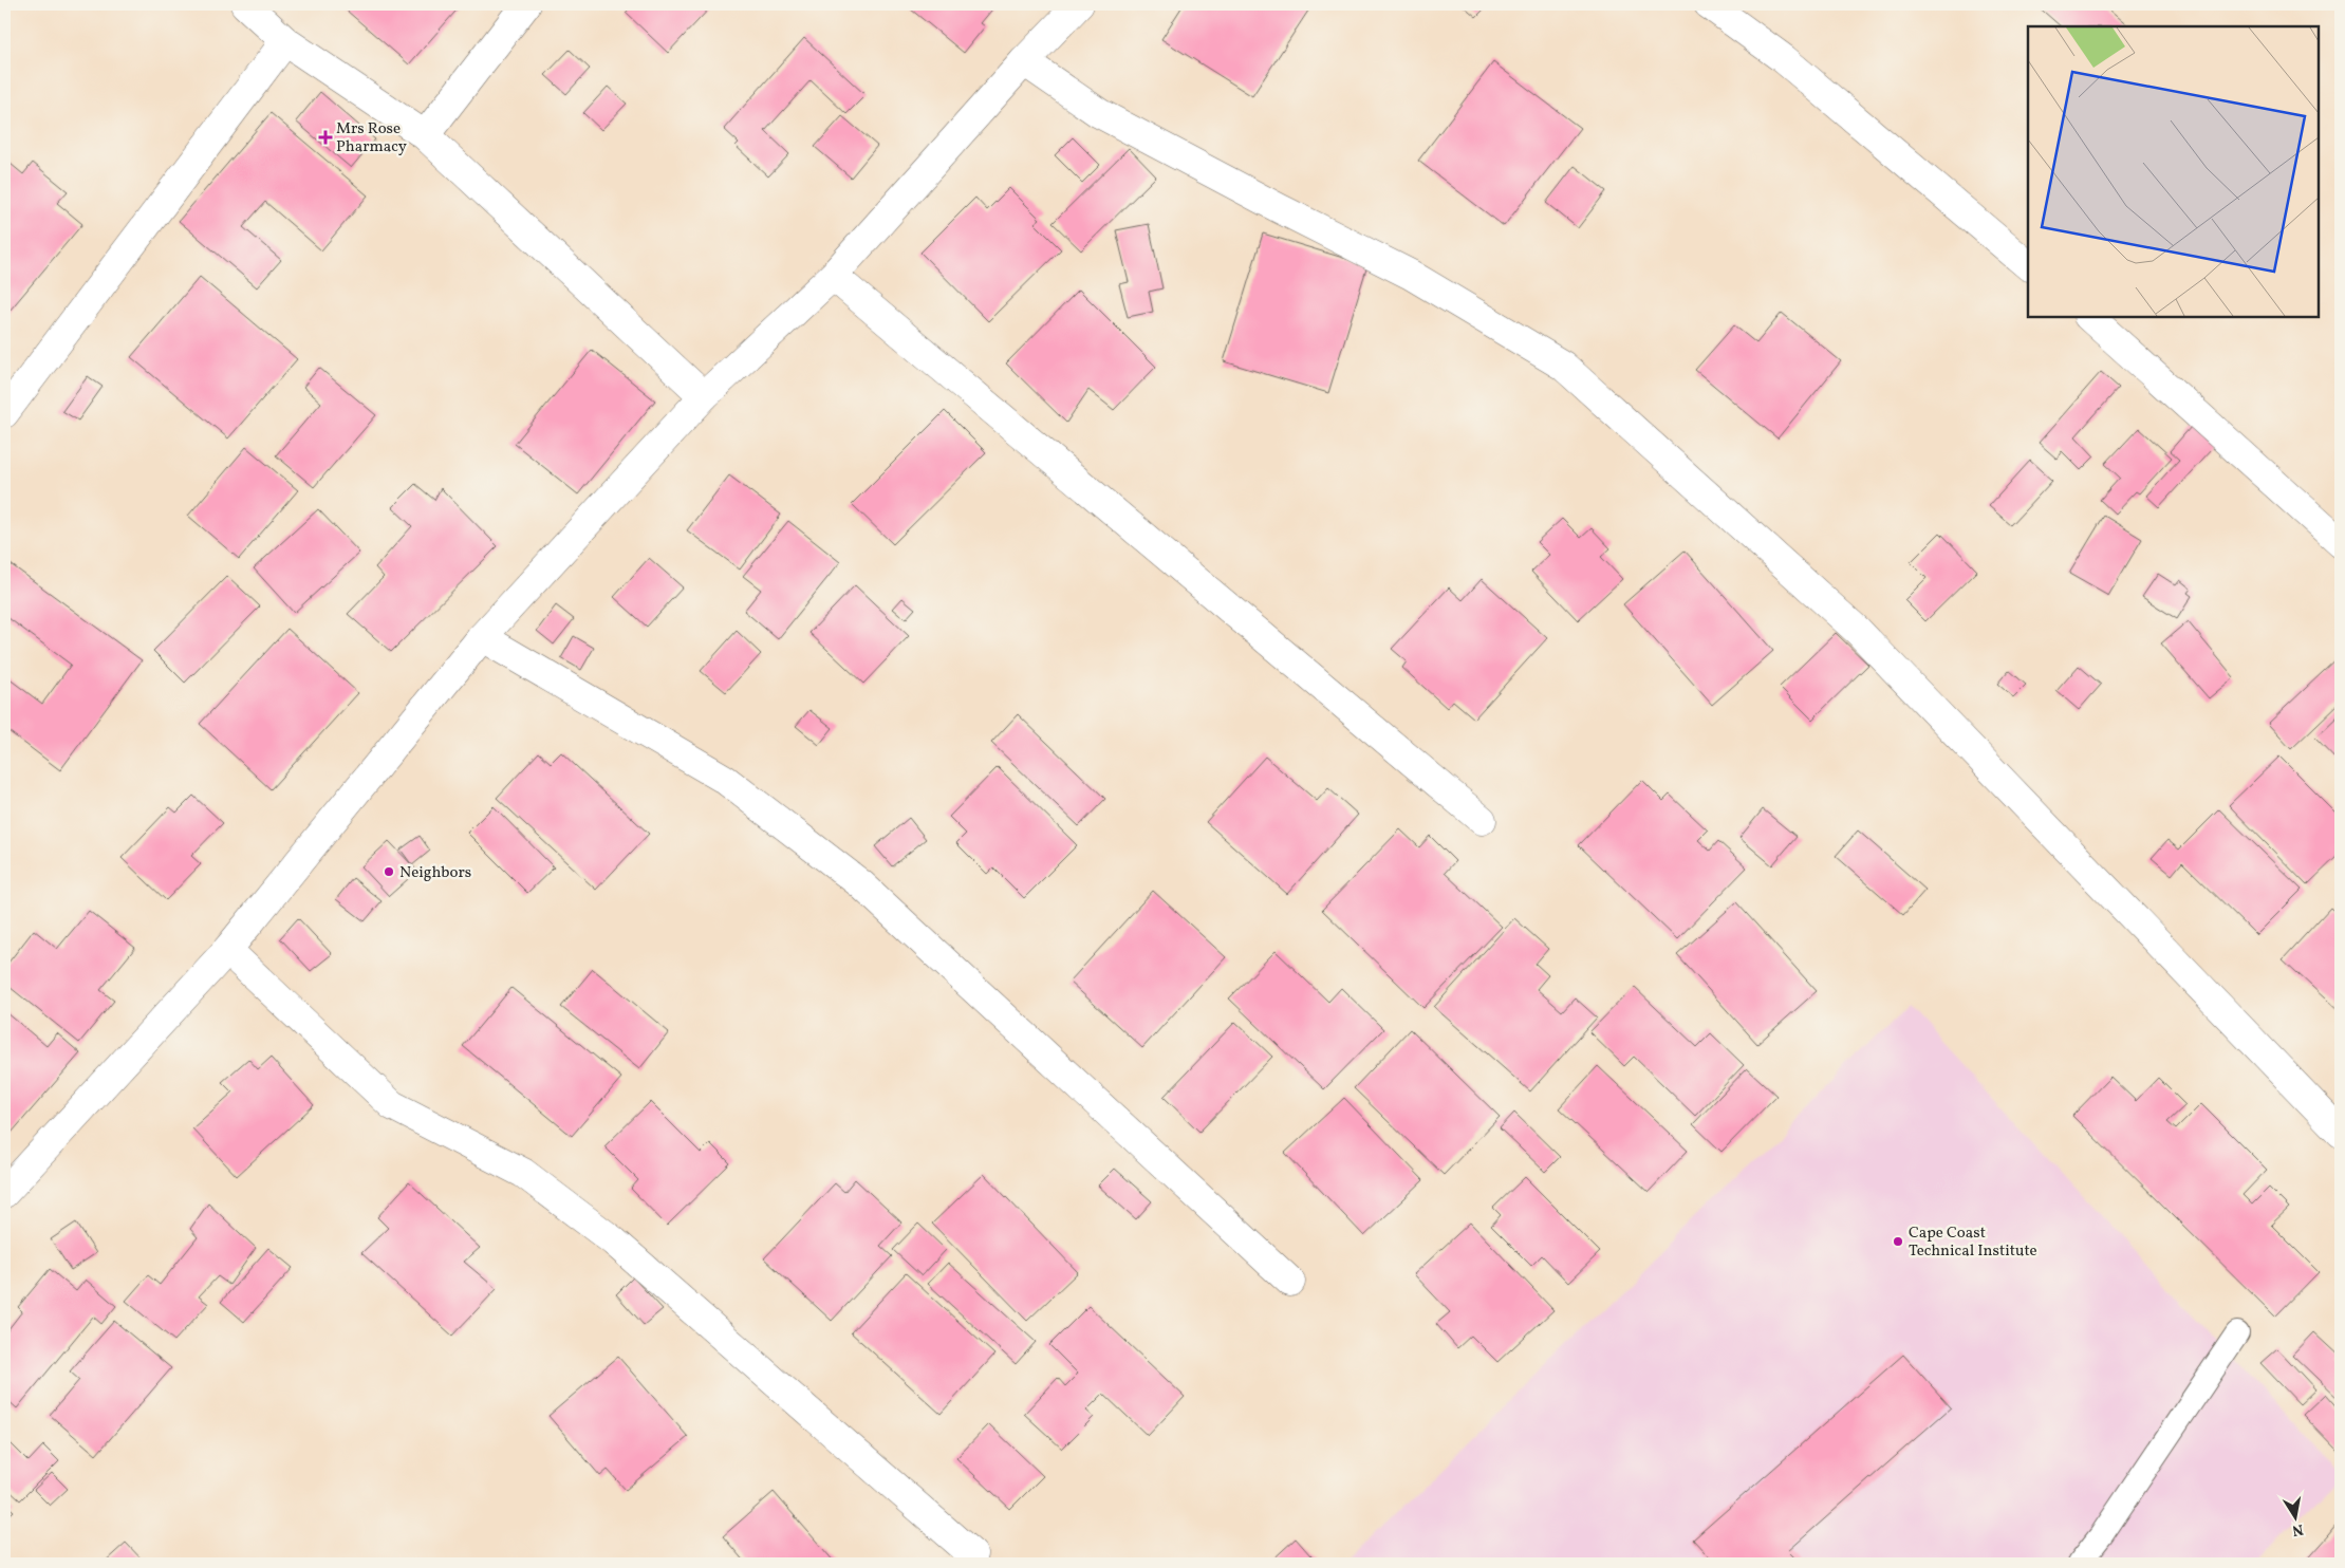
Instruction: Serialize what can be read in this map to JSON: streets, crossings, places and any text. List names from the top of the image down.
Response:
{
  "places": {
    "health": ["Mrs Rose Pharmacy"],
    "other": ["Neighbors", "Cape Coast Technical Institute"]
  },
  "north": "bottom"
}
